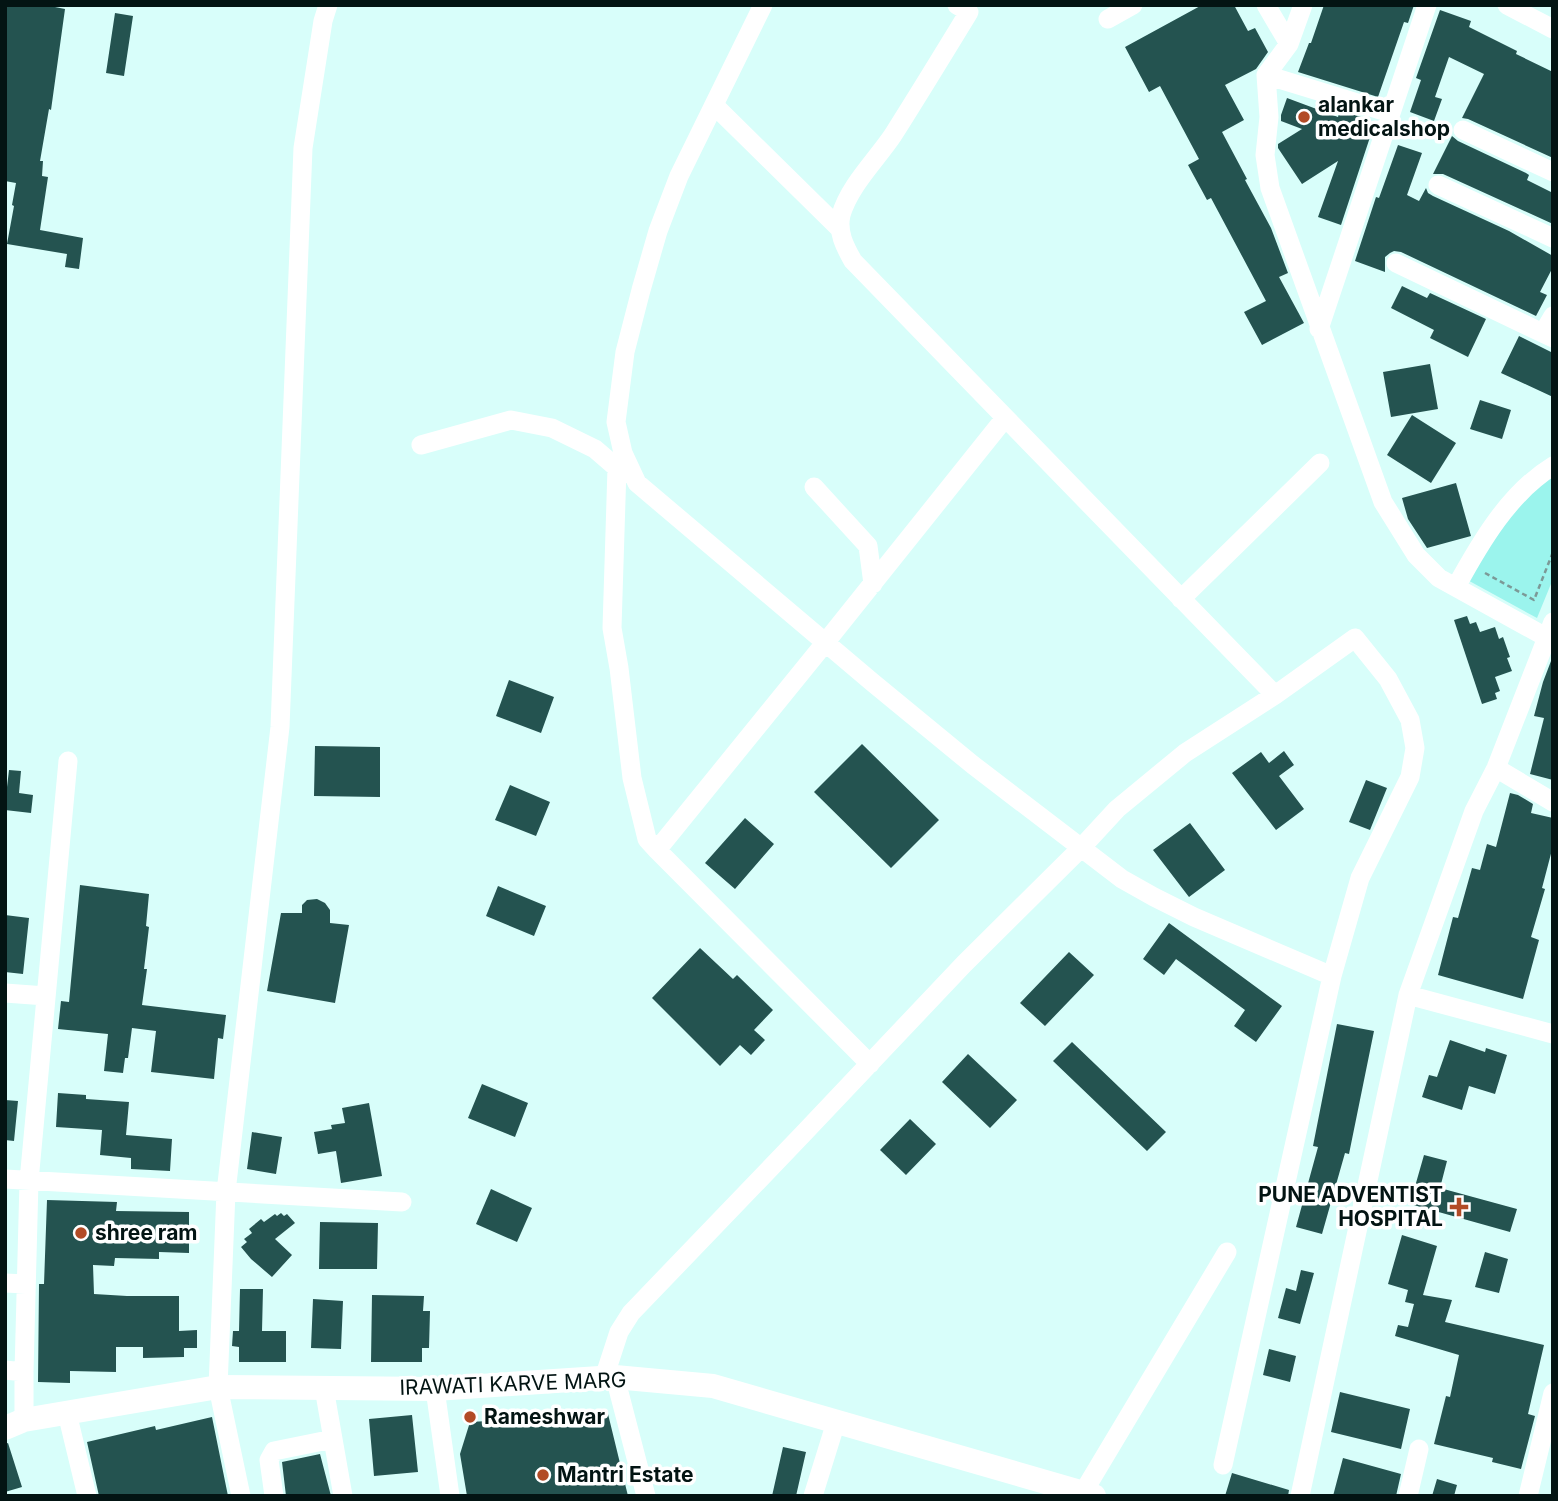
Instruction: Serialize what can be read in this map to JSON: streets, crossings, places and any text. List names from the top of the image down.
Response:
{
  "streets": {
    "main road": ["IRAWATI KARVE MARG"]
  },
  "places": {
    "other": [
      "alankar medicalshop",
      "shree ram",
      "Rameshwar",
      "Mantri Estate"
    ],
    "health": ["PUNE ADVENTIST HOSPITAL"]
  }
}
